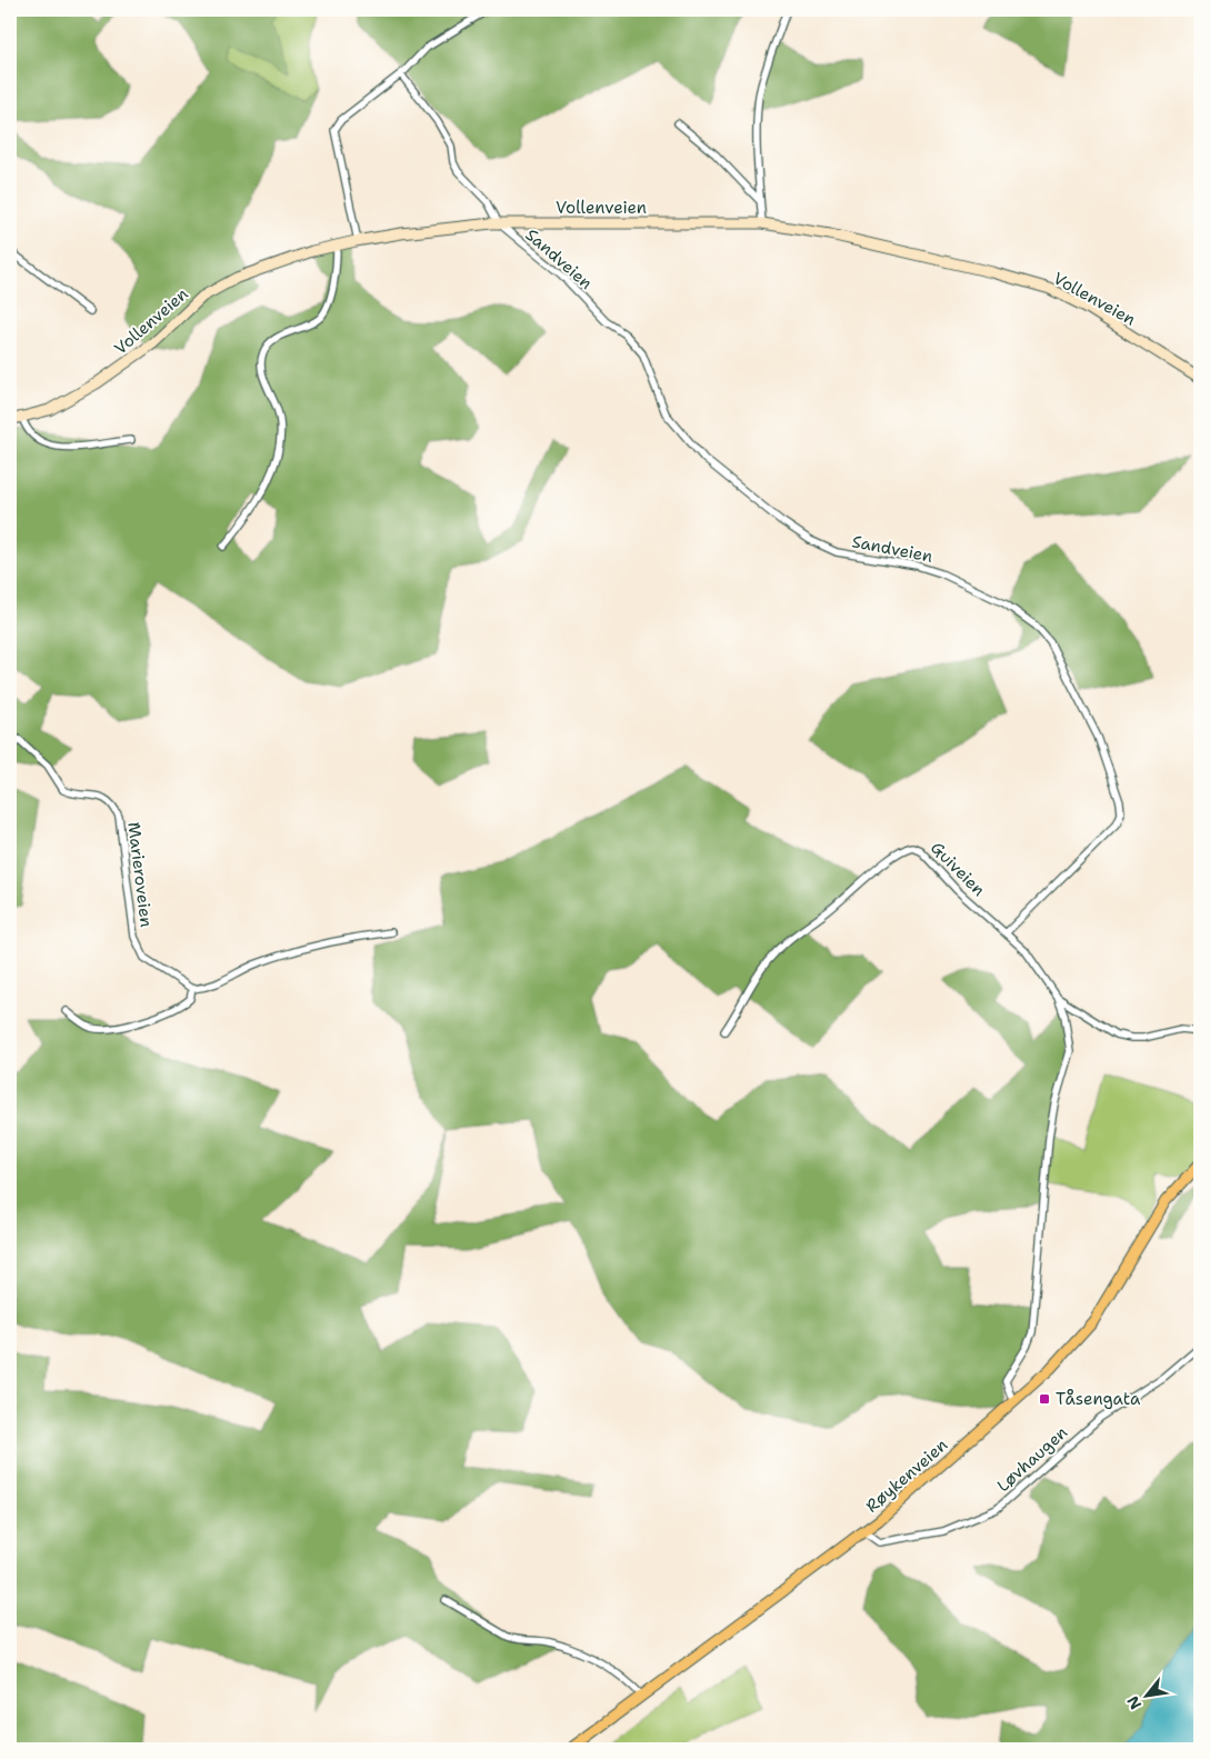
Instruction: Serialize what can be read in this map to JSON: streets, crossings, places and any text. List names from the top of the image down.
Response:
{
  "streets": {
    "main road": ["Vollenveien", "Røykenveien"],
    "street": [
      "Sandveien",
      "Guiveien",
      "Marieroveien",
      "Løvhaugen"
    ]
  },
  "crossings": [
    ["Vollenveien", "Sandveien"],
    ["Sandveien", "Guiveien"],
    ["Løvhaugen", "Røykenveien"]
  ],
  "places": {
    "transit": ["Tåsengata"]
  },
  "north": "bottom left"
}
